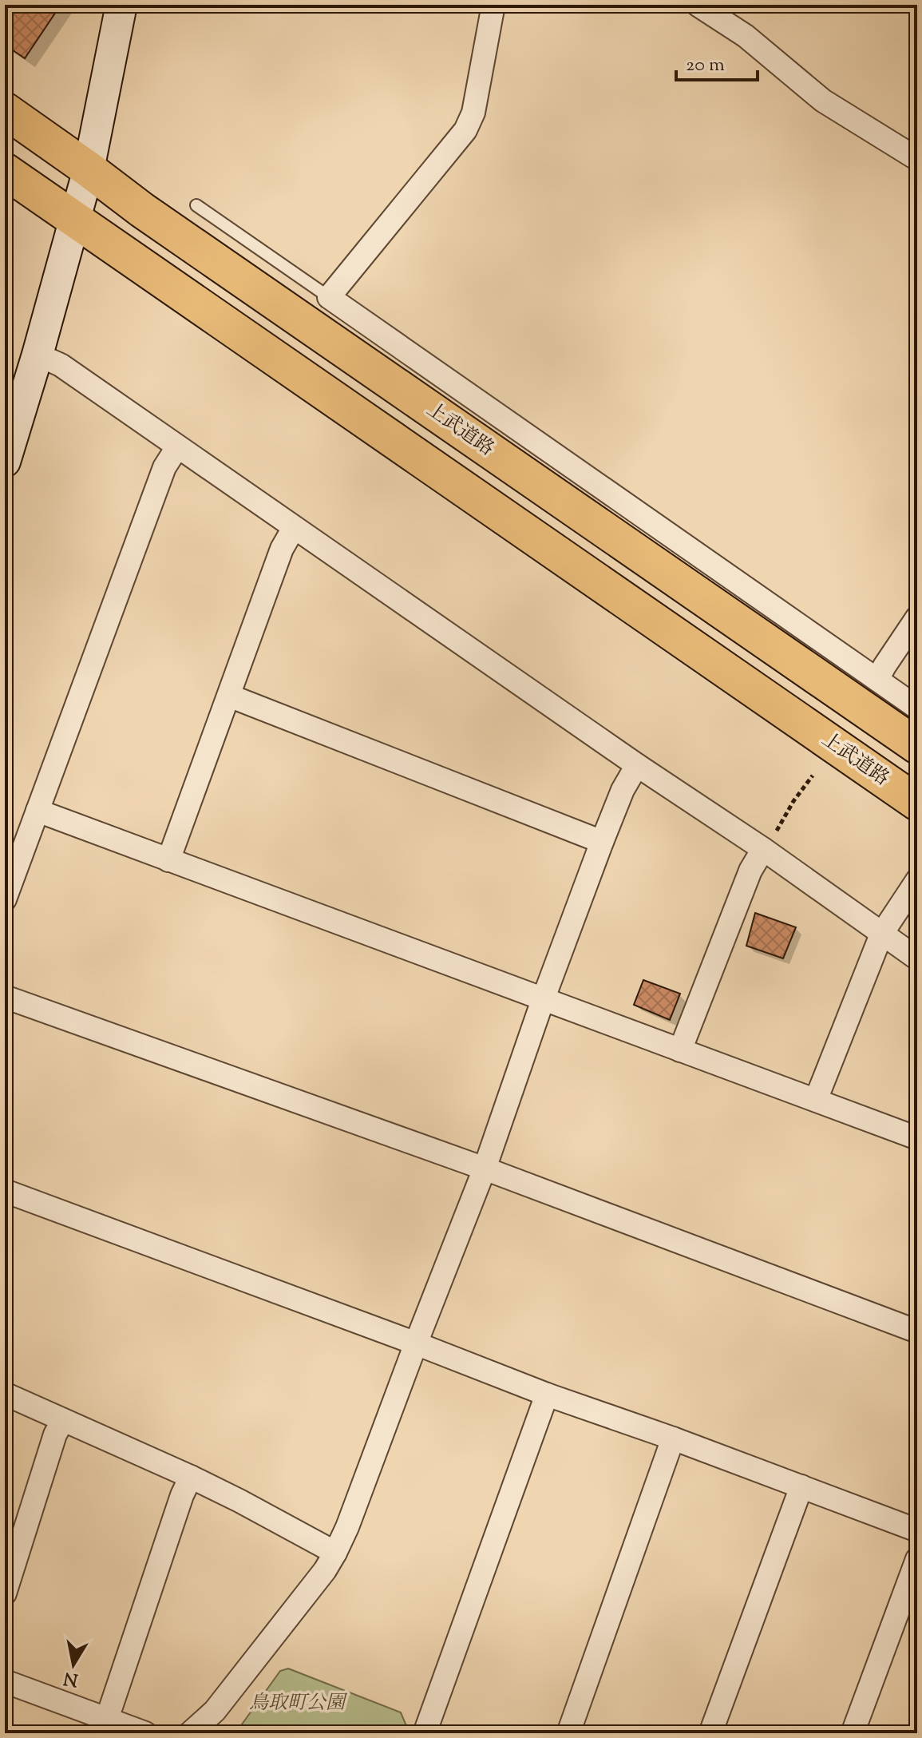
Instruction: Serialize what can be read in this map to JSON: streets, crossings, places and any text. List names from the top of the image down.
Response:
{
  "streets": {
    "highway": ["上武道路"]
  },
  "parks": ["鳥取町公園"],
  "scale_bar": "20 m",
  "north": "bottom"
}
